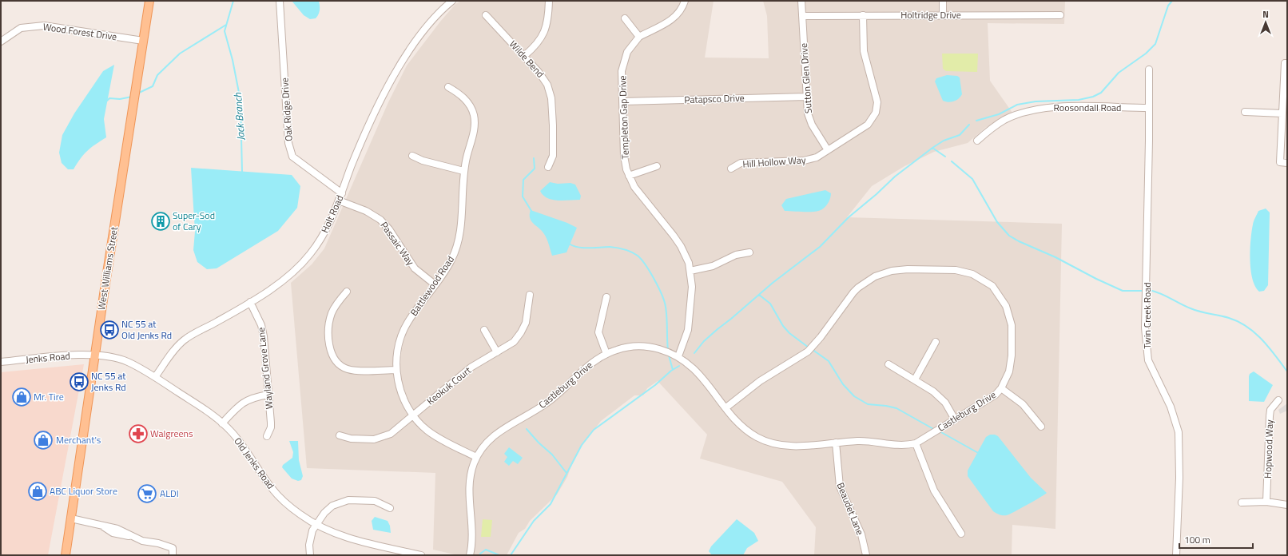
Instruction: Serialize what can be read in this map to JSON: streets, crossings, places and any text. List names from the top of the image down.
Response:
{
  "streets": {
    "main road": ["West Williams Street"],
    "street": [
      "Holtridge Drive",
      "Wood Forest Drive",
      "Wilde Bend",
      "Sutton Glen Drive",
      "Patapsco Drive",
      "Roosondall Road",
      "Oak Ridge Drive",
      "Templeton Gap Drive",
      "Hill Hollow Way",
      "Holt Road",
      "Passaic Way",
      "Battlewood Road",
      "Twin Creek Road",
      "Jenks Road",
      "Wayland Grove Lane",
      "Castleburg Drive",
      "Keokuk Court",
      "Hopwood Way",
      "Old Jenks Road",
      "Beaudet Lane"
    ]
  },
  "crossings": [
    ["Holtridge Drive", "Sutton Glen Drive"],
    ["Holtridge Drive", "Hill Hollow Way"],
    ["Wood Forest Drive", "West Williams Street"],
    ["Sutton Glen Drive", "Patapsco Drive"],
    ["Sutton Glen Drive", "Hill Hollow Way"],
    ["Patapsco Drive", "Templeton Gap Drive"],
    ["Roosondall Road", "Twin Creek Road"],
    ["Oak Ridge Drive", "Holt Road"],
    ["Templeton Gap Drive", "Castleburg Drive"],
    ["Holt Road", "Passaic Way"],
    ["Holt Road", "Wayland Grove Lane"],
    ["Holt Road", "Old Jenks Road"],
    ["Passaic Way", "Battlewood Road"],
    ["West Williams Street", "Jenks Road"],
    ["West Williams Street", "Old Jenks Road"],
    ["Battlewood Road", "Castleburg Drive"],
    ["Battlewood Road", "Keokuk Court"],
    ["Jenks Road", "Old Jenks Road"],
    ["Castleburg Drive", "Beaudet Lane"]
  ],
  "water": ["Jack Branch"],
  "places": {
    "building": ["Super-Sod of Cary"],
    "bus stop": ["NC 55 at Old Jenks Rd", "NC 55 at Jenks Rd"],
    "shop": ["Mr. Tire", "Merchant's", "ABC Liquor Store"],
    "pharmacy": ["Walgreens"],
    "supermarket": ["ALDI"]
  },
  "scale_bar": "100 m",
  "north": "top"
}
